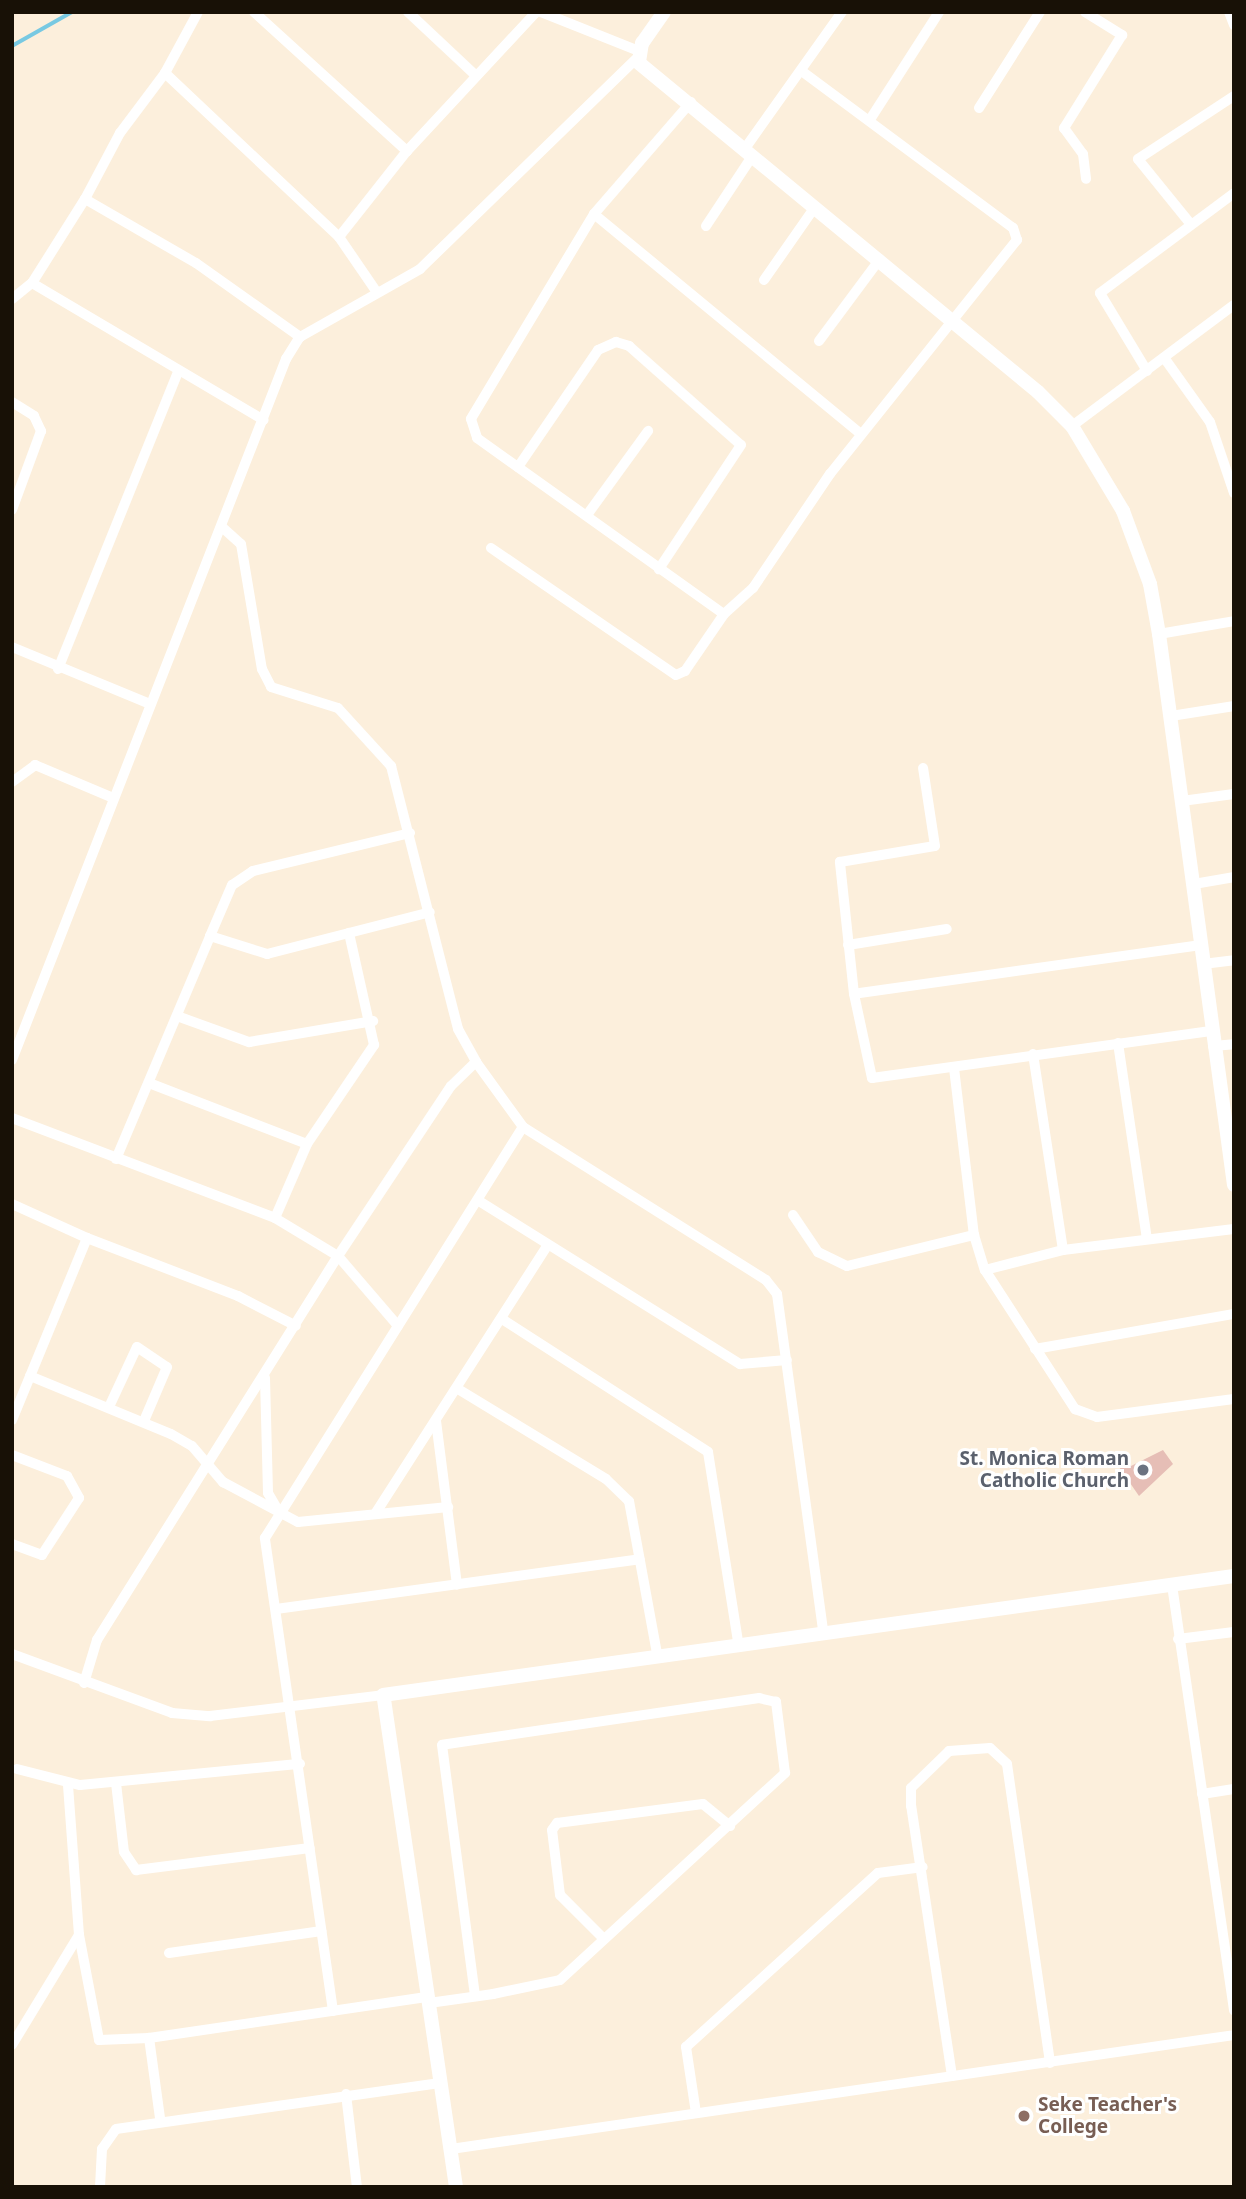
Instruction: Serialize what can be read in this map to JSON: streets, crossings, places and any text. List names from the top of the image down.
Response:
{
  "places": ["St. Monica Roman Catholic Church", "Seke Teacher's College"]
}
